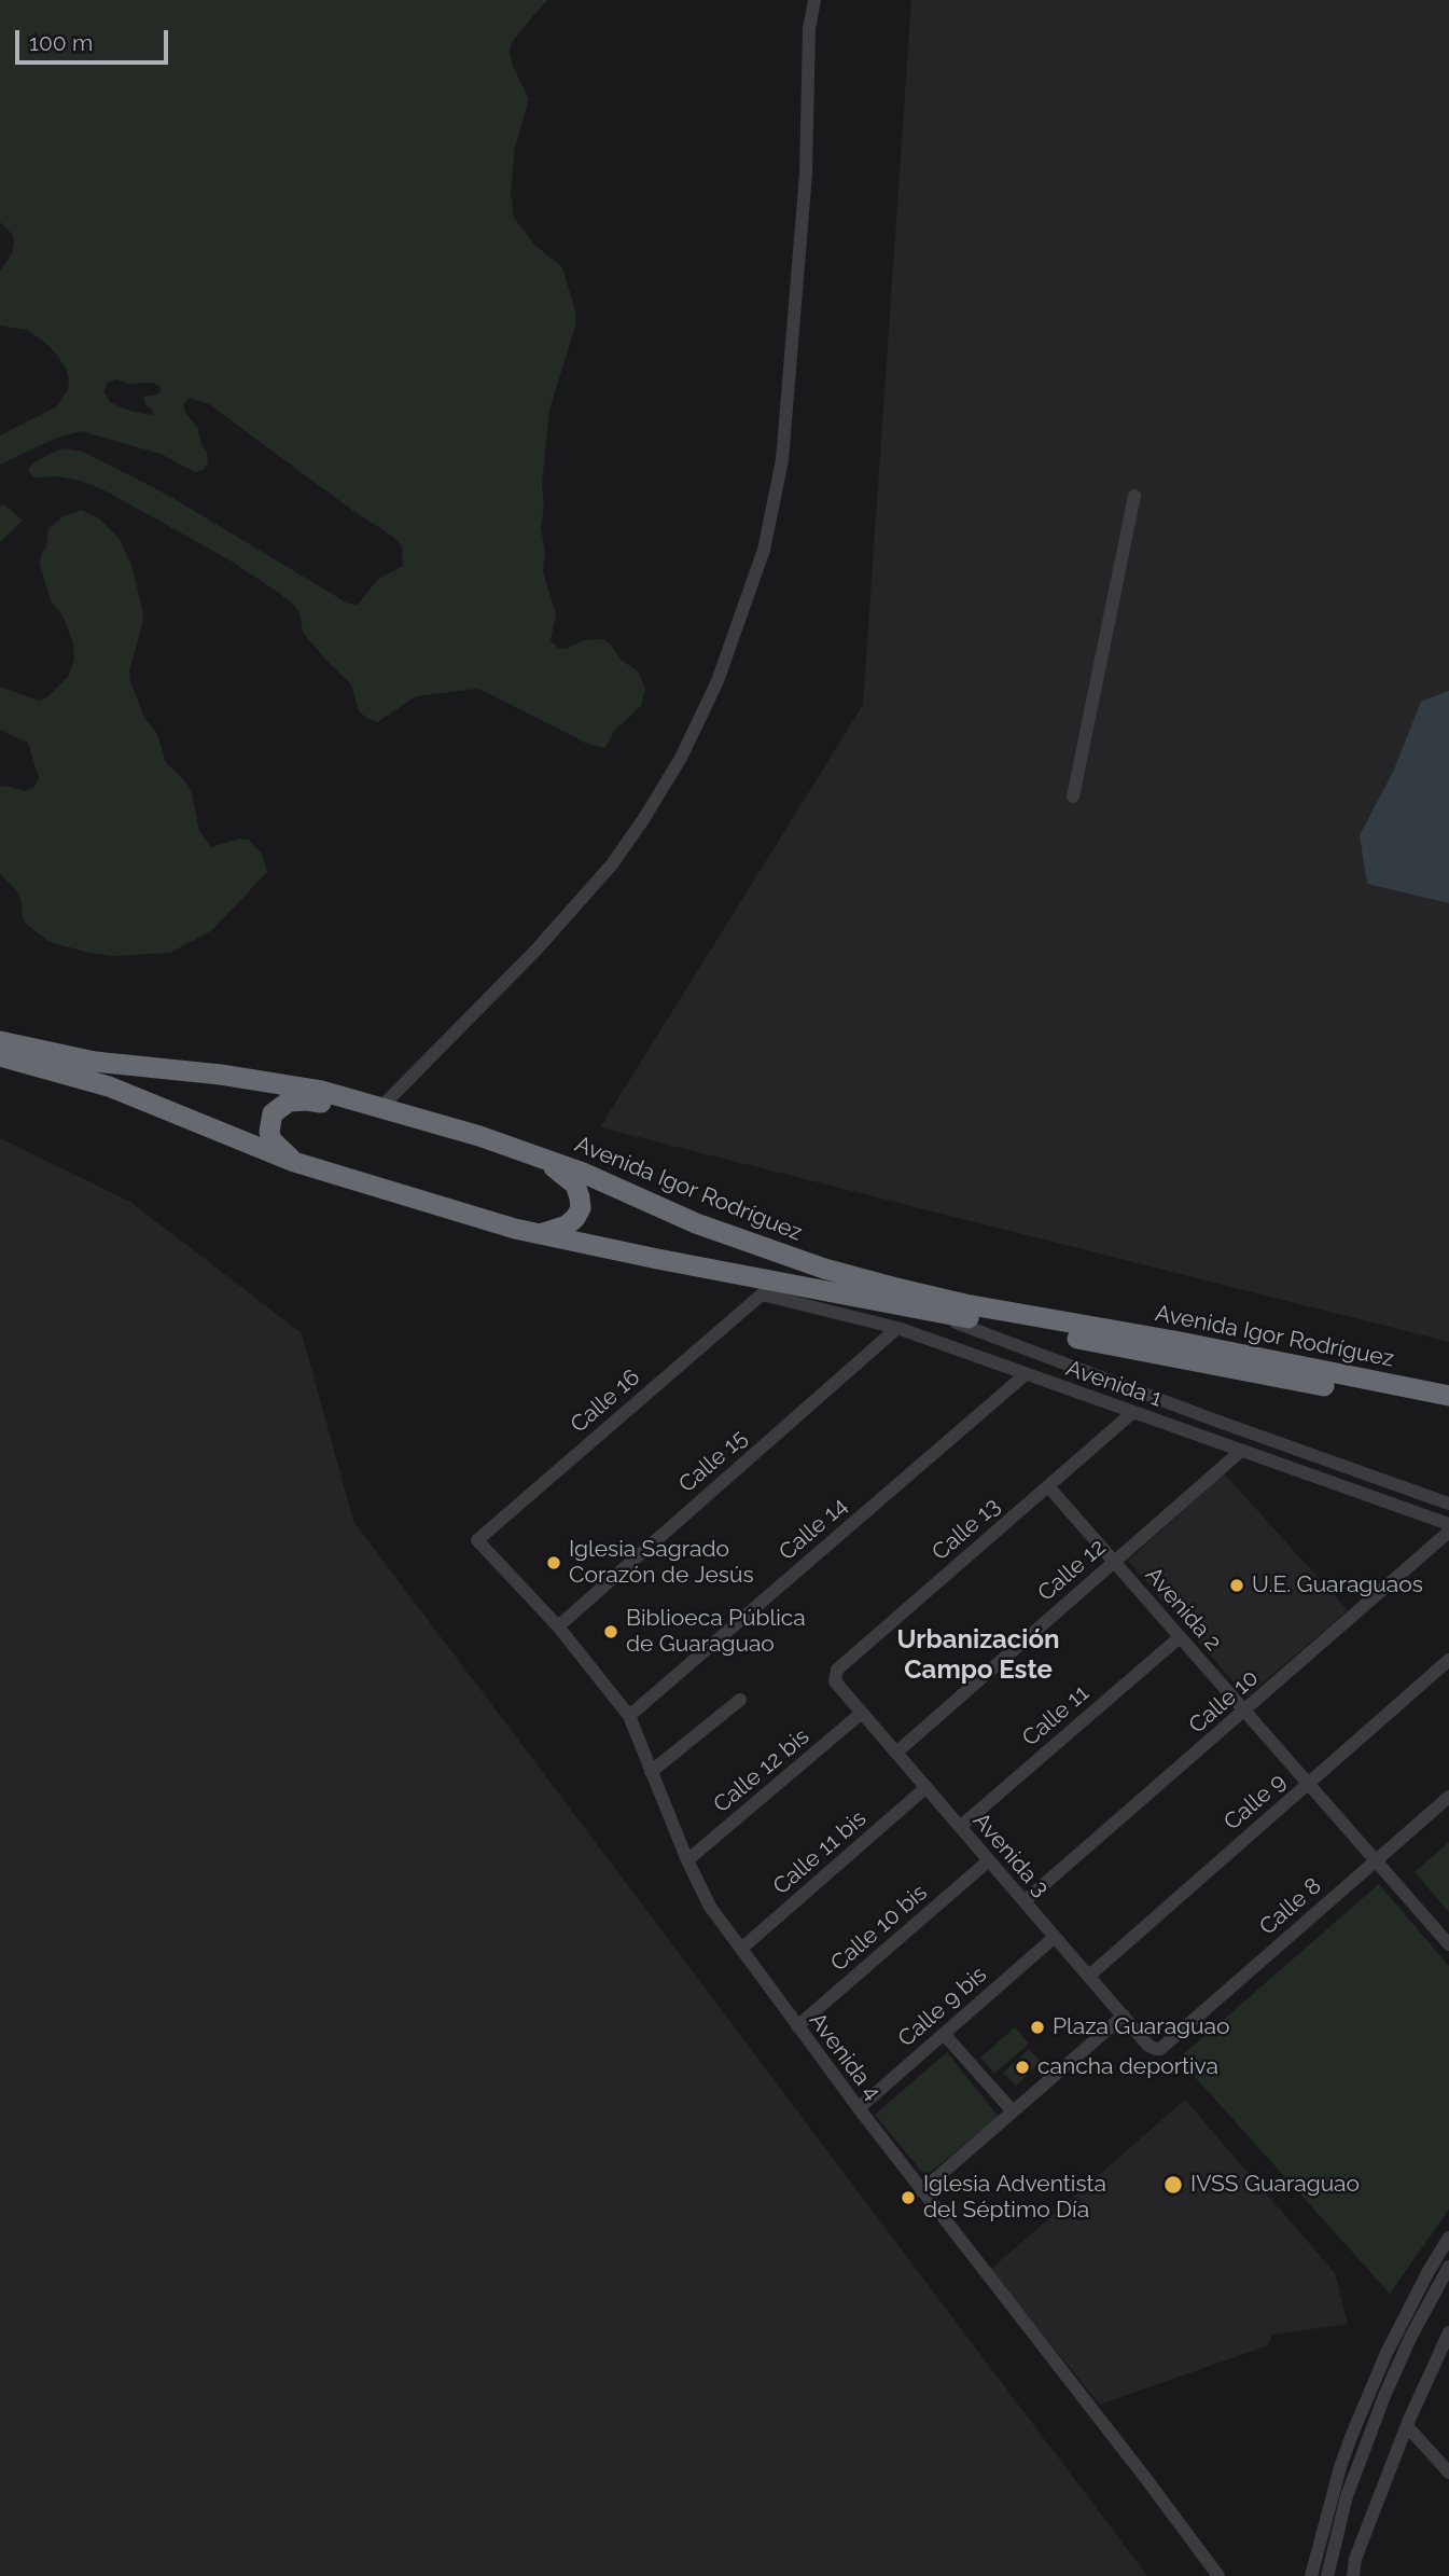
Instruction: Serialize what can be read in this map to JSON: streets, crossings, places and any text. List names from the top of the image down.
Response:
{
  "streets": {
    "highway": ["Avenida Igor Rodríguez"],
    "street": [
      "Avenida 1",
      "Calle 16",
      "Calle 15",
      "Calle 14",
      "Calle 13",
      "Calle 12",
      "Avenida 2",
      "Calle 10",
      "Calle 11",
      "Calle 12 bis",
      "Calle 9",
      "Calle 11 bis",
      "Avenida 3",
      "Calle 8",
      "Calle 10 bis",
      "Calle 9 bis",
      "Avenida 4"
    ]
  },
  "crossings": [
    ["Avenida 1", "Calle 16"],
    ["Avenida 1", "Calle 15"],
    ["Avenida 1", "Calle 14"],
    ["Avenida 1", "Calle 13"],
    ["Avenida 1", "Calle 12"],
    ["Calle 16", "Avenida 4"],
    ["Calle 15", "Avenida 4"],
    ["Calle 14", "Avenida 4"],
    ["Calle 13", "Avenida 2"],
    ["Calle 13", "Avenida 3"],
    ["Calle 12", "Avenida 2"],
    ["Calle 12", "Avenida 3"],
    ["Avenida 2", "Calle 10"],
    ["Avenida 2", "Calle 11"],
    ["Avenida 2", "Calle 9"],
    ["Avenida 2", "Calle 8"],
    ["Calle 10", "Avenida 3"],
    ["Calle 11", "Avenida 3"],
    ["Calle 12 bis", "Avenida 3"],
    ["Calle 12 bis", "Avenida 4"],
    ["Calle 9", "Avenida 3"],
    ["Calle 11 bis", "Avenida 3"],
    ["Calle 11 bis", "Avenida 4"],
    ["Avenida 3", "Calle 8"],
    ["Avenida 3", "Calle 10 bis"],
    ["Avenida 3", "Calle 9 bis"],
    ["Calle 10 bis", "Avenida 4"],
    ["Calle 9 bis", "Avenida 4"]
  ],
  "districts": ["Urbanización Campo Este"],
  "places": [
    "Iglesia Sagrado Corazón de Jesús",
    "U.E. Guaraguaos",
    "Biblioeca Pública de Guaraguao",
    "Plaza Guaraguao",
    "cancha deportiva",
    "IVSS Guaraguao",
    "Iglesia Adventista del Séptimo Día"
  ],
  "scale_bar": "100 m"
}
